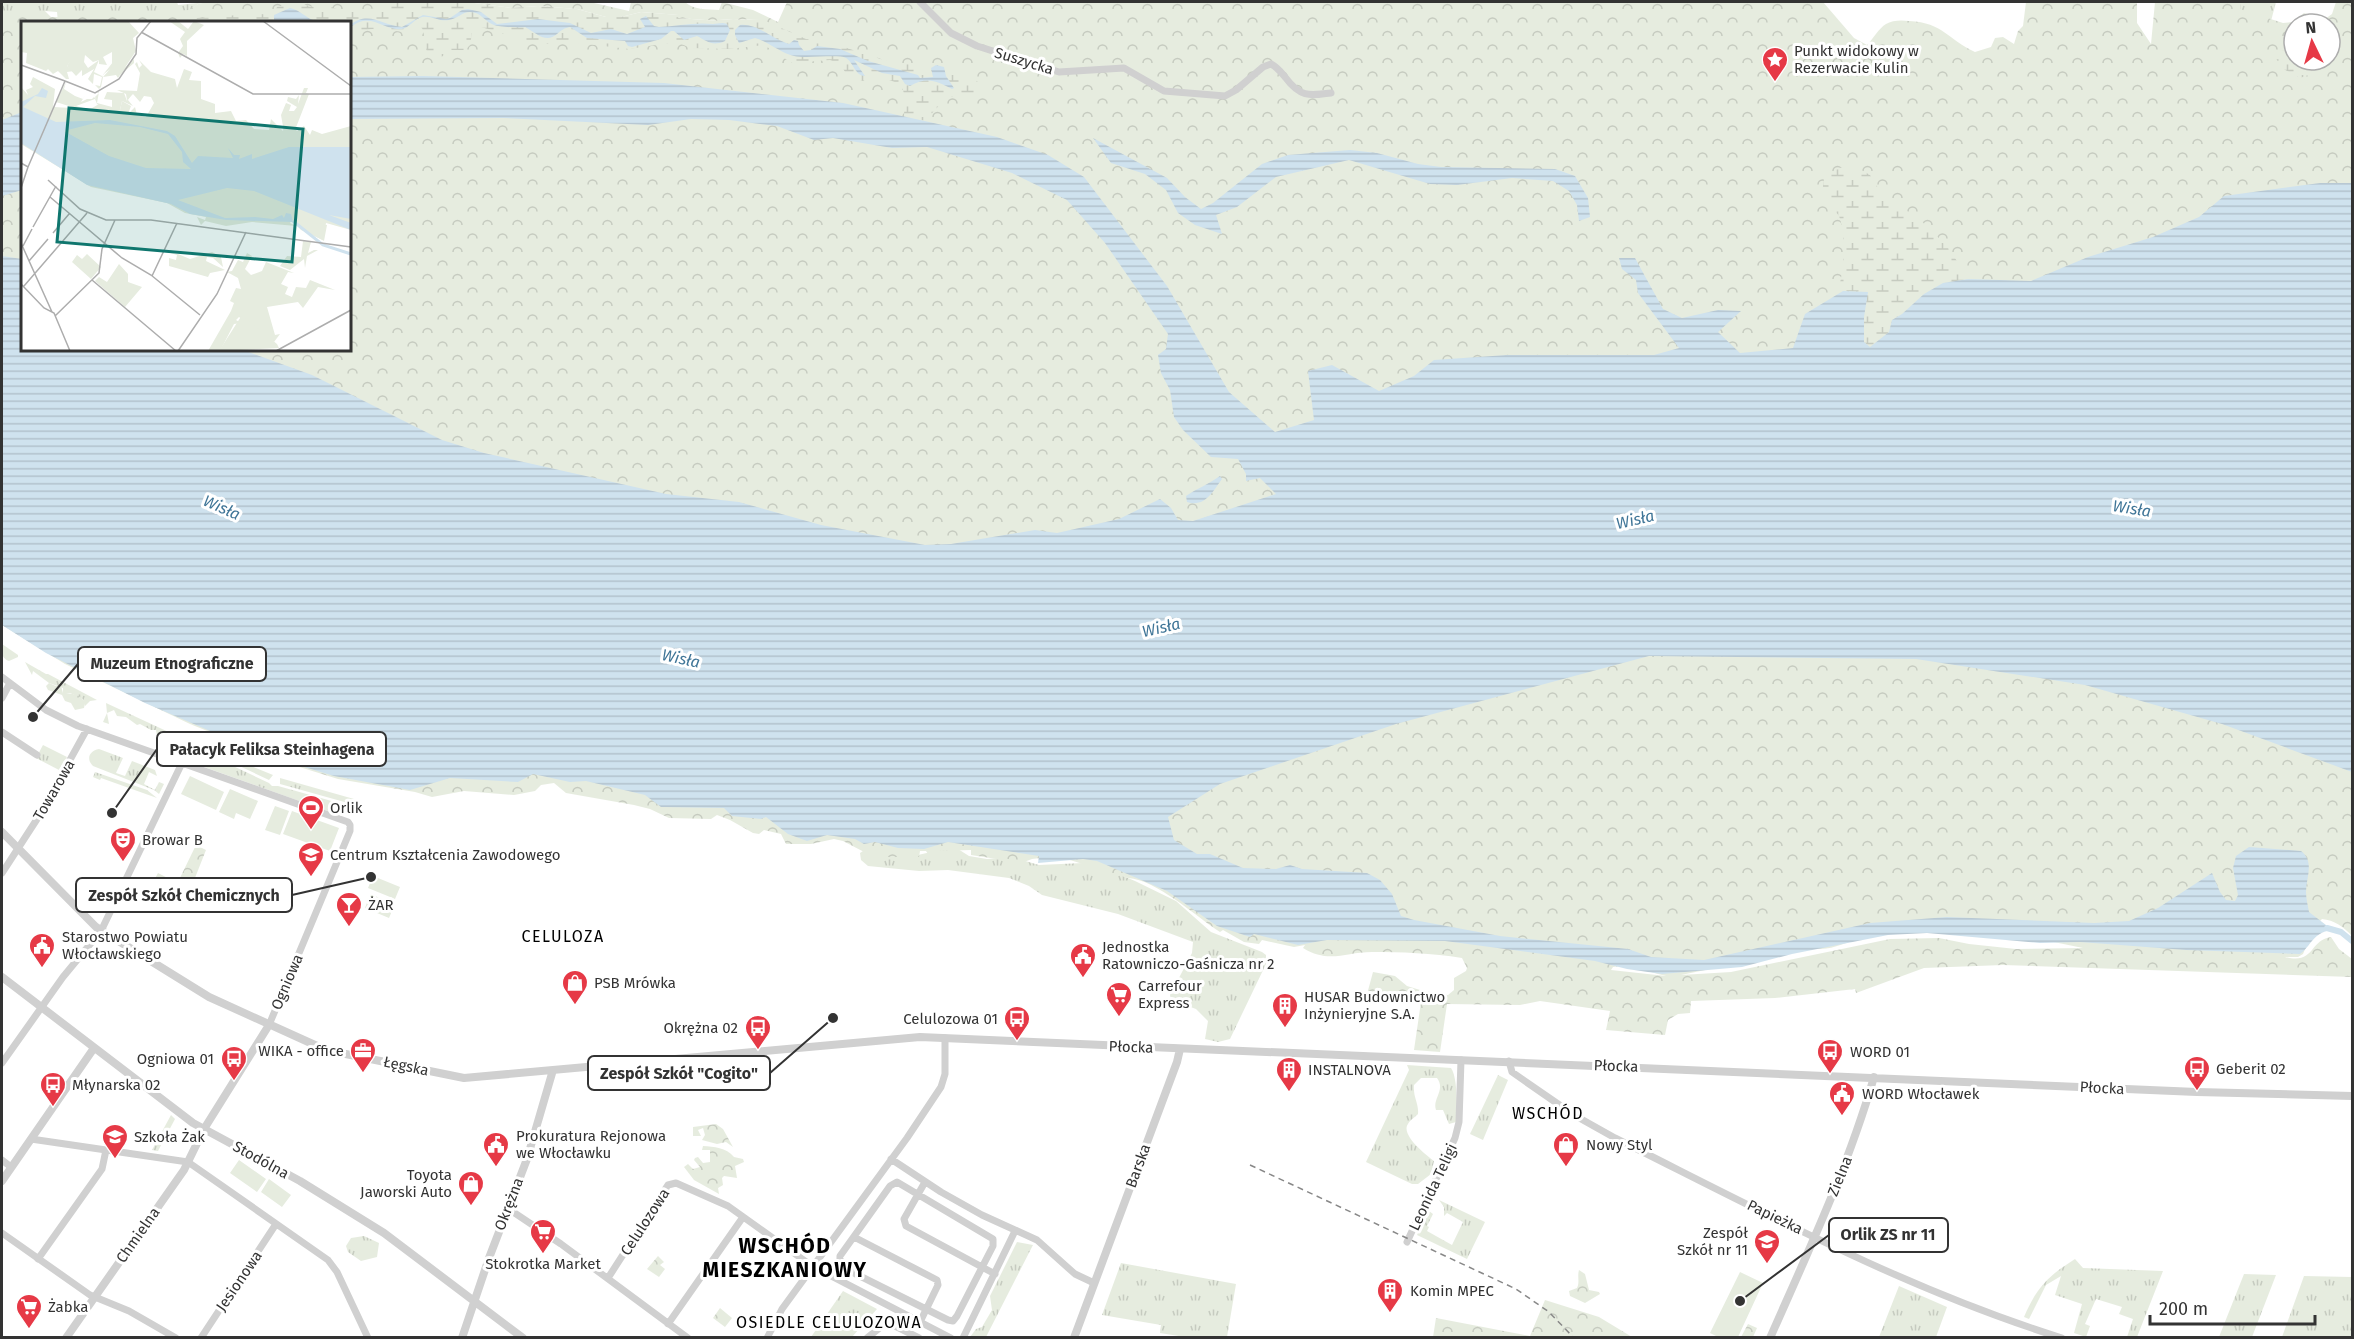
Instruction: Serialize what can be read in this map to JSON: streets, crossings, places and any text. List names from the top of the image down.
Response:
{
  "streets": {
    "street": [
      "Suszycka",
      "Towarowa",
      "Ogniowa",
      "Płocka",
      "Łęgska",
      "Stodólna",
      "Barska",
      "Zielna",
      "Leonida Teligi",
      "Okrężna",
      "Papieżka",
      "Celulozowa",
      "Chmielna",
      "Jesionowa"
    ]
  },
  "crossings": [
    ["Towarowa", "Łęgska"],
    ["Ogniowa", "Łęgska"],
    ["Ogniowa", "Stodólna"],
    ["Ogniowa", "Chmielna"],
    ["Płocka", "Łęgska"],
    ["Płocka", "Barska"],
    ["Płocka", "Zielna"],
    ["Płocka", "Leonida Teligi"],
    ["Płocka", "Papieżka"],
    ["Łęgska", "Okrężna"],
    ["Stodólna", "Okrężna"],
    ["Stodólna", "Chmielna"],
    ["Zielna", "Papieżka"]
  ],
  "districts": [
    "CELULOZA",
    "WSCHÓD",
    "WSCHÓD MIESZKANIOWY",
    "OSIEDLE CELULOZOWA"
  ],
  "water": ["Wisła"],
  "places": {
    "place": ["Punkt widokowy w Rezerwacie Kulin"],
    "other": [
      "Muzeum Etnograficzne",
      "Pałacyk Feliksa Steinhagena",
      "Zespół Szkół Chemicznych",
      "Zespół Szkół \"Cogito\"",
      "Orlik ZS nr 11"
    ],
    "sports": ["Orlik"],
    "theatre": ["Browar B"],
    "school or university": ["Centrum Kształcenia Zawodowego", "Szkoła Żak", "Zespół Szkół nr 11"],
    "bar": ["ŻAR"],
    "public building": [
      "Starostwo Powiatu Włocławskiego",
      "Jednostka Ratowniczo-Gaśnicza nr 2",
      "WORD Włocławek",
      "Prokuratura Rejonowa we Włocławku"
    ],
    "shop": ["PSB Mrówka", "Nowy Styl", "Toyota Jaworski Auto"],
    "supermarket": ["Carrefour Express", "Stokrotka Market", "Żabka"],
    "building": ["HUSAR Budownictwo Inżynieryjne S.A.", "INSTALNOVA", "Komin MPEC"],
    "bus stop": [
      "Celulozowa 01",
      "Okrężna 02",
      "WORD 01",
      "Ogniowa 01",
      "Geberit 02",
      "Młynarska 02"
    ],
    "office": ["WIKA - office"]
  },
  "scale_bar": "200 m",
  "north": "top"
}
